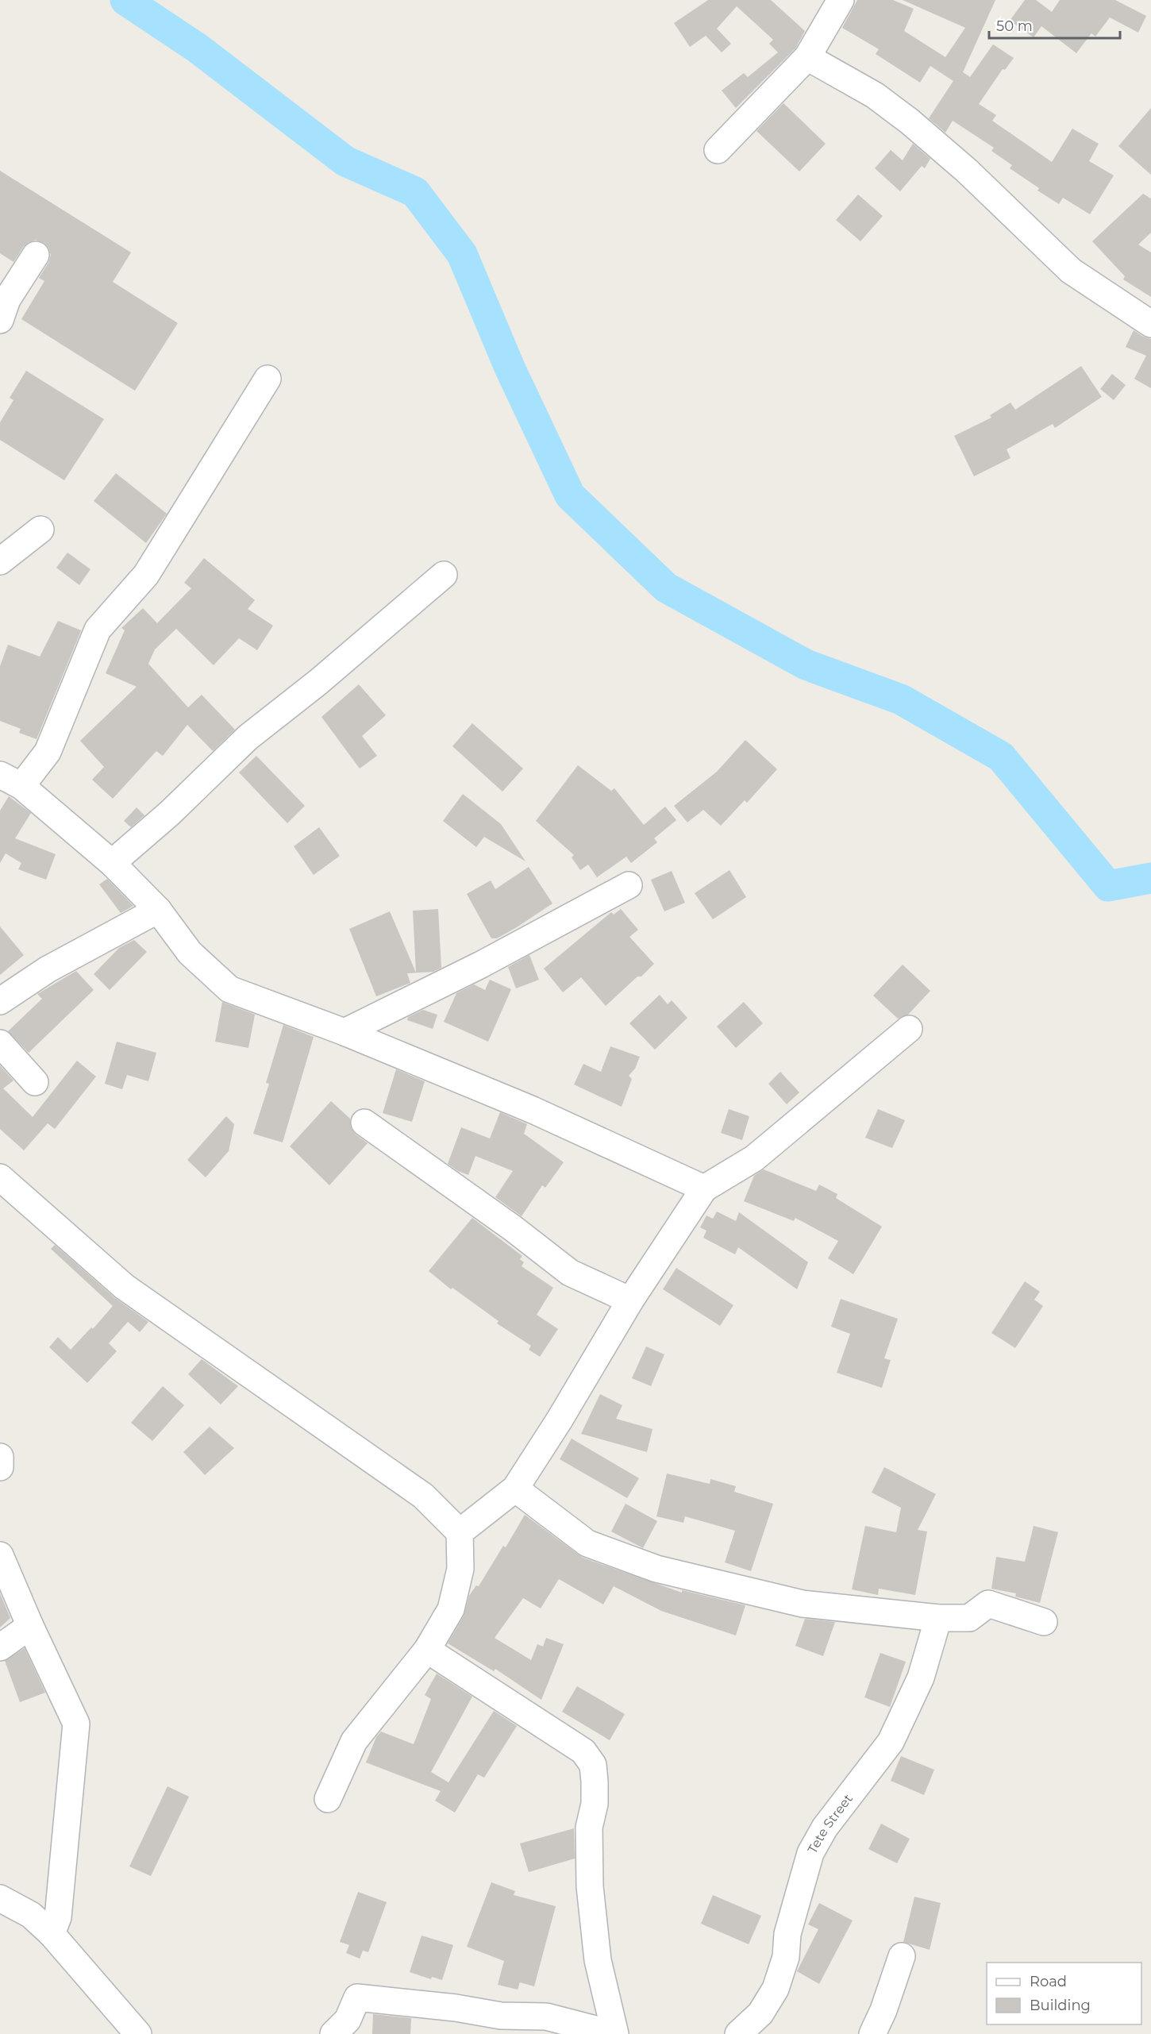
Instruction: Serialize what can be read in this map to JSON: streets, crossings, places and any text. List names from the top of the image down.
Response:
{
  "streets": {
    "street": ["Tete Street"]
  },
  "legend": ["Road", "Building"],
  "scale_bar": "50 m"
}
